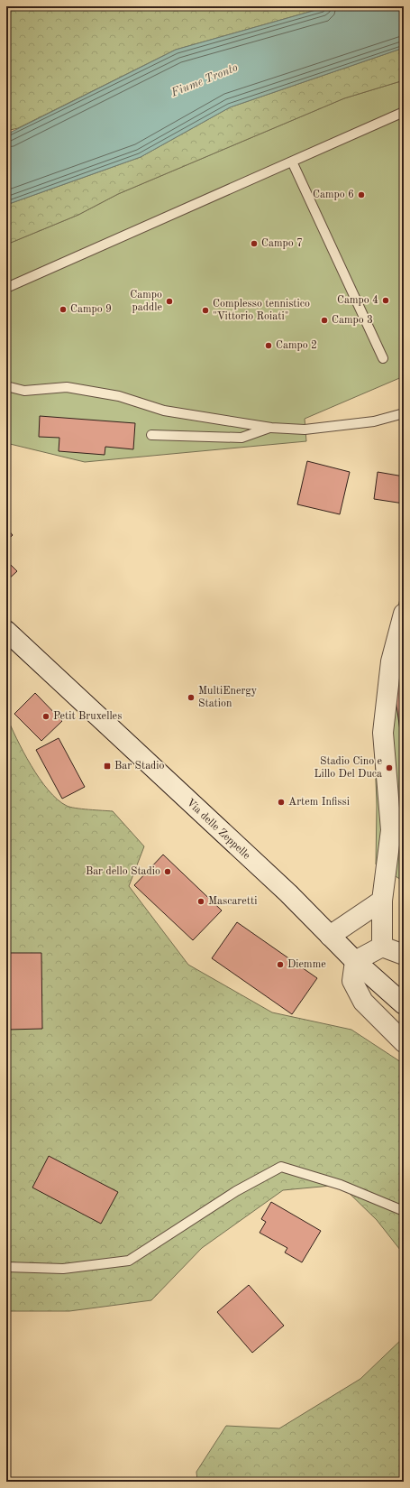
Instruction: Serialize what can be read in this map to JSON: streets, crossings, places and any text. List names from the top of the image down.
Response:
{
  "streets": {
    "street": ["Via delle Zeppelle"]
  },
  "water": ["Fiume Tronto"],
  "places": {
    "other": [
      "Campo 6",
      "Campo 7",
      "Campo 4",
      "Campo paddle",
      "Campo 9",
      "Complesso tennistico \"Vittorio Roiati\"",
      "Campo 3",
      "Campo 2",
      "MultiEnergy Station",
      "Petit Bruxelles",
      "Stadio Cino e Lillo Del Duca",
      "Artem Infissi",
      "Bar dello Stadio",
      "Mascaretti",
      "Diemme"
    ],
    "transit": ["Bar Stadio"]
  }
}
